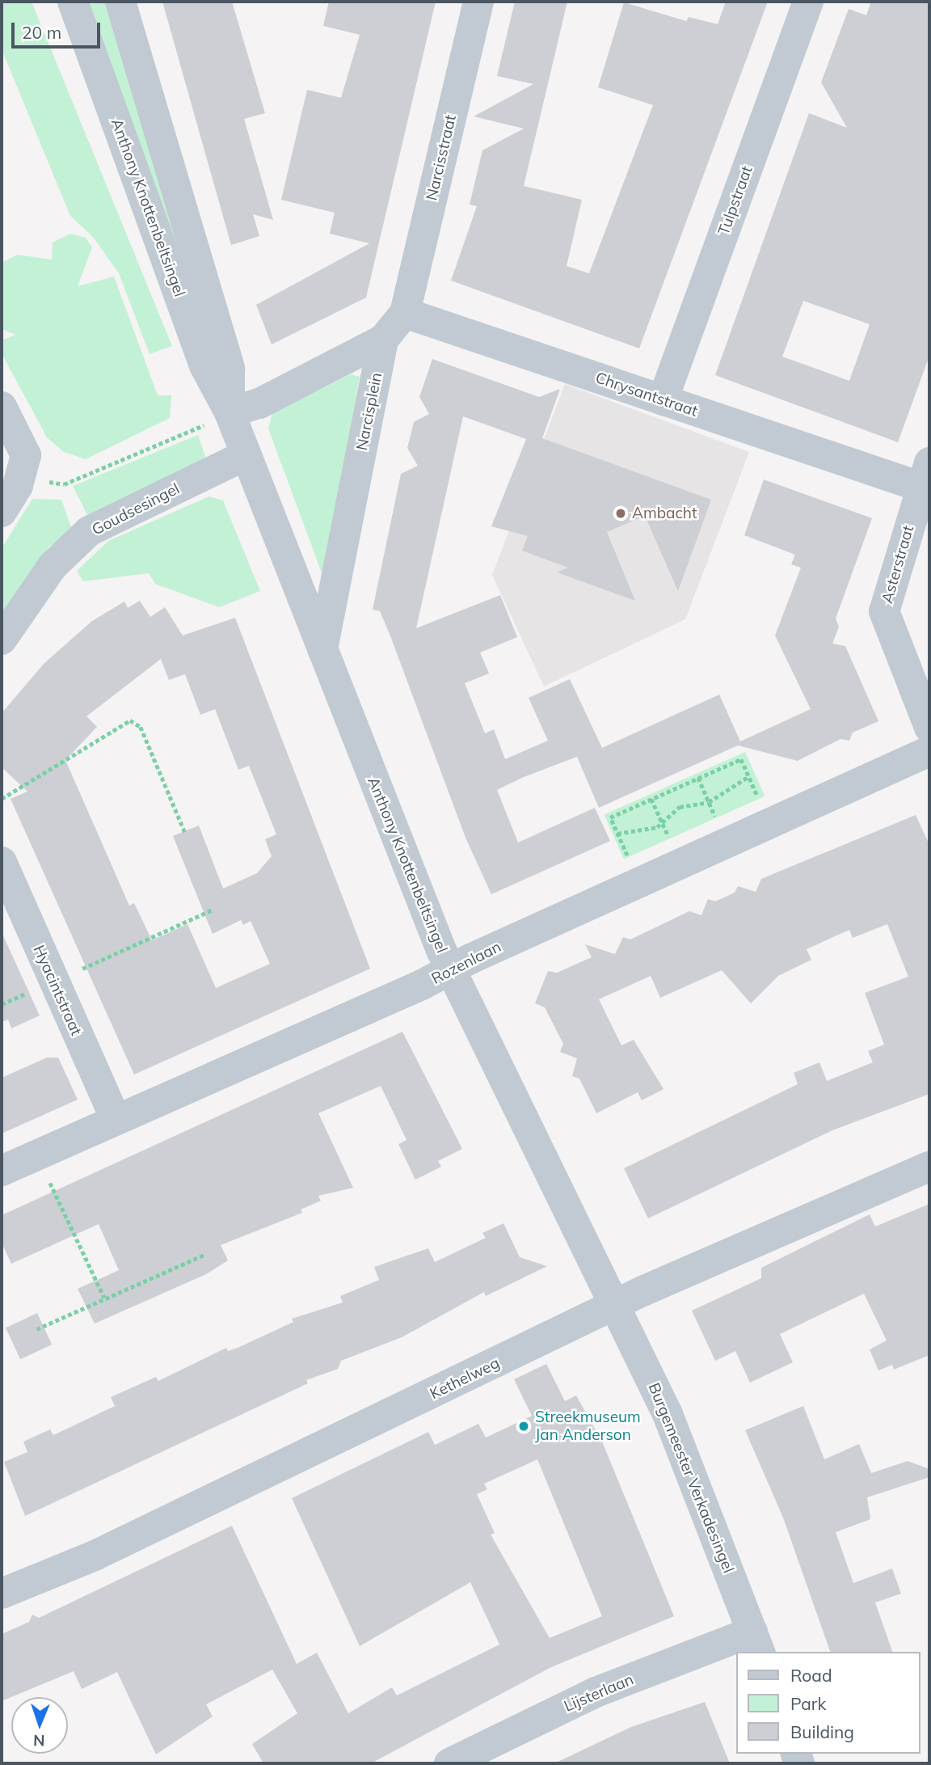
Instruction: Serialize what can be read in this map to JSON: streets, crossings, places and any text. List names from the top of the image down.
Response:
{
  "streets": {
    "street": [
      "Narcisstraat",
      "Tulpstraat",
      "Anthony Knottenbeltsingel",
      "Chrysantstraat",
      "Narcisplein",
      "Goudsesingel",
      "Asterstraat",
      "Rozenlaan",
      "Hyacintstraat",
      "Kethelweg",
      "Burgemeester Verkadesingel",
      "Lijsterlaan"
    ]
  },
  "crossings": [
    ["Narcisstraat", "Chrysantstraat"],
    ["Tulpstraat", "Chrysantstraat"],
    ["Anthony Knottenbeltsingel", "Narcisplein"],
    ["Anthony Knottenbeltsingel", "Goudsesingel"],
    ["Anthony Knottenbeltsingel", "Rozenlaan"],
    ["Anthony Knottenbeltsingel", "Kethelweg"],
    ["Anthony Knottenbeltsingel", "Burgemeester Verkadesingel"],
    ["Chrysantstraat", "Asterstraat"],
    ["Rozenlaan", "Hyacintstraat"],
    ["Kethelweg", "Burgemeester Verkadesingel"],
    ["Burgemeester Verkadesingel", "Lijsterlaan"]
  ],
  "places": ["Ambacht", "Streekmuseum Jan Anderson"],
  "legend": ["Road", "Park", "Building"],
  "scale_bar": "20 m",
  "north": "bottom"
}
